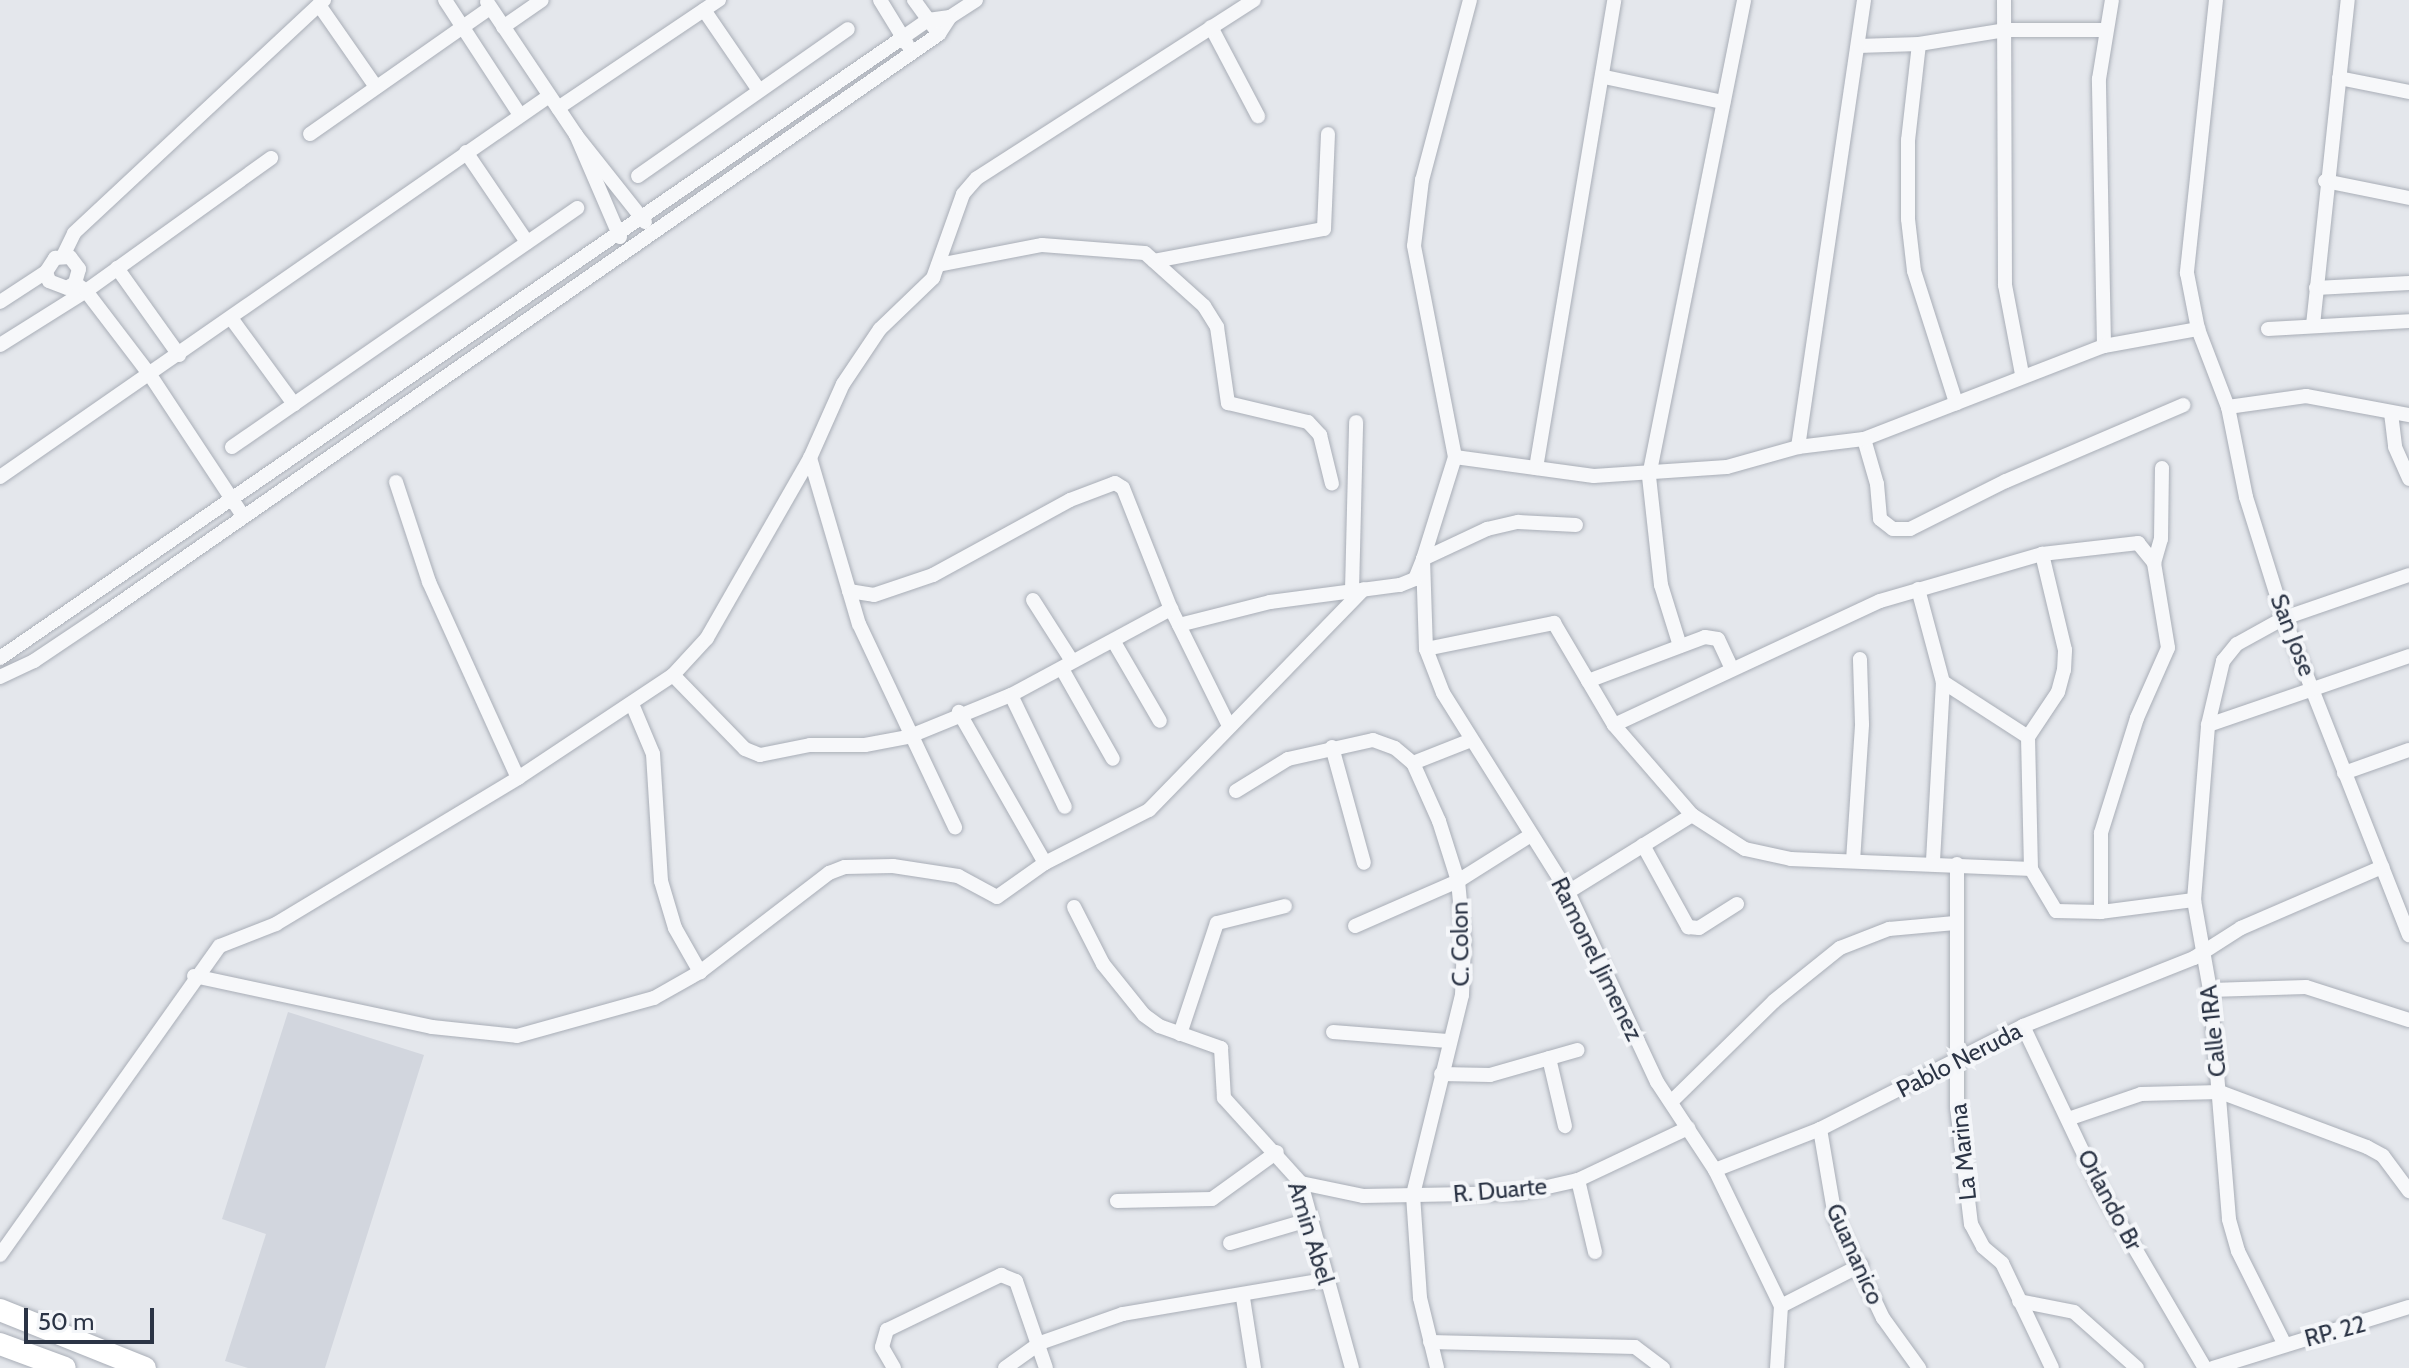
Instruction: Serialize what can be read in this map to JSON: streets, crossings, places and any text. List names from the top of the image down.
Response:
{
  "streets": {
    "street": [
      "San Jose",
      "C. Colon",
      "Ramonel Jimenez",
      "Calle 1RA",
      "Pablo Neruda",
      "La Marina",
      "R. Duarte",
      "Orlando Br",
      "Amin Abel",
      "Guananico",
      "RP. 22"
    ]
  },
  "crossings": [
    ["San Jose", "Calle 1RA"],
    ["San Jose", "Pablo Neruda"],
    ["C. Colon", "R. Duarte"],
    ["Ramonel Jimenez", "Pablo Neruda"],
    ["Ramonel Jimenez", "R. Duarte"],
    ["Calle 1RA", "Pablo Neruda"],
    ["Calle 1RA", "RP. 22"],
    ["Pablo Neruda", "La Marina"],
    ["Pablo Neruda", "Orlando Br"],
    ["Pablo Neruda", "Guananico"],
    ["R. Duarte", "Amin Abel"]
  ],
  "scale_bar": "50 m"
}
